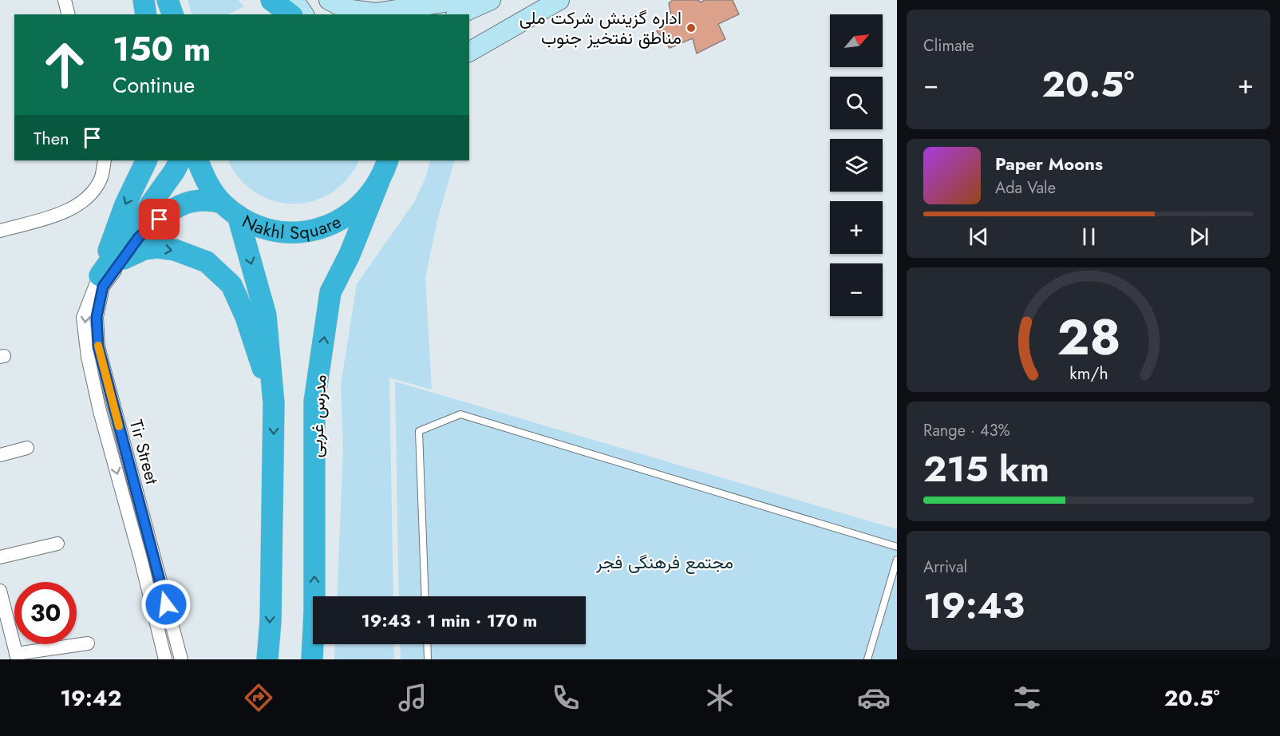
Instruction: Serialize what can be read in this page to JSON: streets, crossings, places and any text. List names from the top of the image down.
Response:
{
  "streets": {
    "highway": ["Nakhl Square", "مدرس غربی"],
    "street": ["Tir Street"]
  },
  "crossings": [
    ["Nakhl Square", "مدرس غربی"]
  ],
  "parks": ["مجتمع فرهنگی فجر"],
  "places": ["اداره گزینش شرکت ملی مناطق نفتخیز جنوب"],
  "north": "top right",
  "page": {
    "tile": [
      "Climate",
      ["Range · 43%", "215 km"],
      ["Arrival", "19:43"]
    ],
    "map_buttons": ["+", "−"],
    "turn": ["150 m", "Continue"],
    "heat": ["−", "20.5°", "+"],
    "then": "Then",
    "song": ["Paper Moons", "Ada Vale"],
    "limit": "30",
    "trip": "19:43 · 1 min · 170 m",
    "tabs": ["19:42", "20.5°"],
    "gauge": ["28", "km/h"]
  }
}
